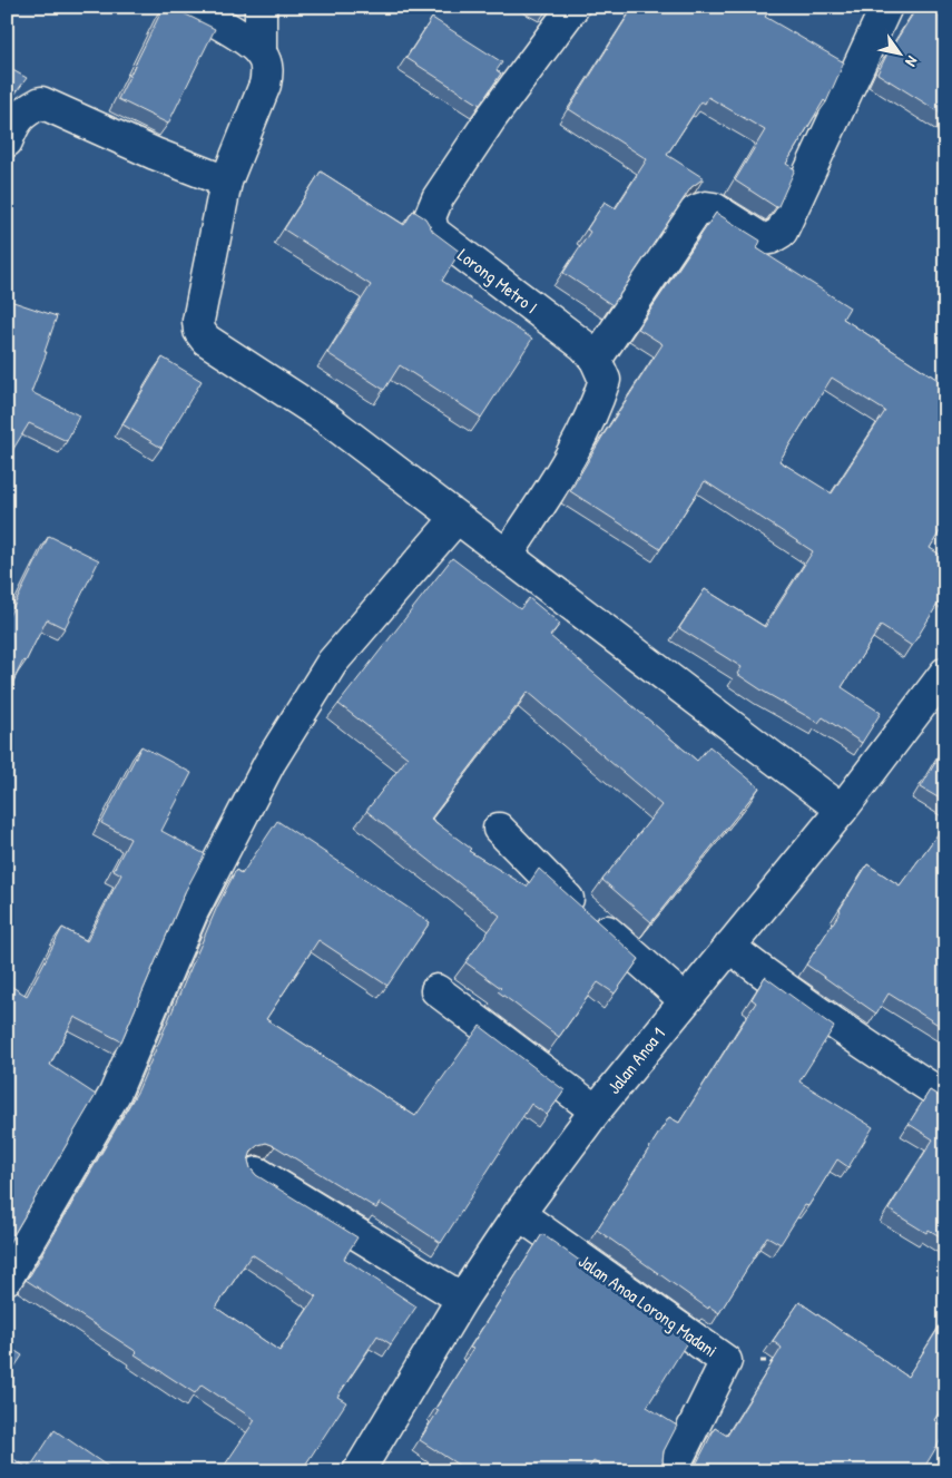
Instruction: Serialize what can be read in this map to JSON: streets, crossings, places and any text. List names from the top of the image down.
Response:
{
  "streets": {
    "street": ["Lorong Metro I", "Jalan Anoa 1", "Jalan Anoa Lorong Madani"]
  },
  "crossings": [
    ["Jalan Anoa 1", "Jalan Anoa Lorong Madani"]
  ],
  "north": "bottom right"
}
